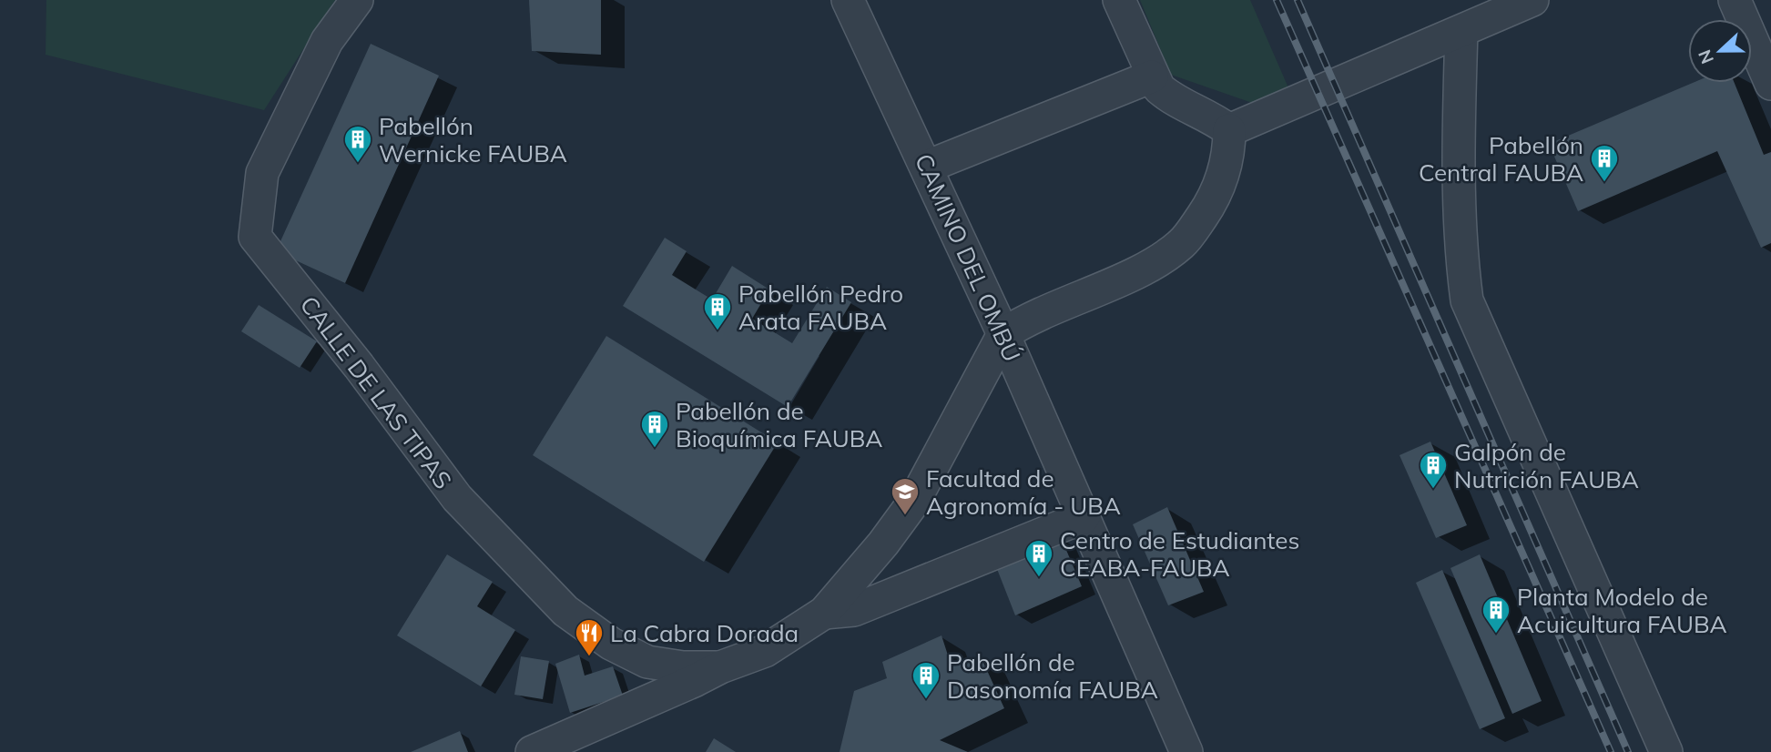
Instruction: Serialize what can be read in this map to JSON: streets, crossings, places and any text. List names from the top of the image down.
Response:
{
  "streets": {
    "lane": ["CAMINO DEL OMBÚ", "CALLE DE LAS TIPAS"]
  },
  "places": {
    "building": [
      "Pabellón Wernicke FAUBA",
      "Pabellón Central FAUBA",
      "Pabellón Pedro Arata FAUBA",
      "Pabellón de Bioquímica FAUBA",
      "Galpón de Nutrición FAUBA",
      "Centro de Estudiantes CEABA-FAUBA",
      "Planta Modelo de Acuicultura FAUBA",
      "Pabellón de Dasonomía FAUBA"
    ],
    "school or university": ["Facultad de Agronomía - UBA"],
    "restaurant": ["La Cabra Dorada"]
  },
  "north": "left"
}
